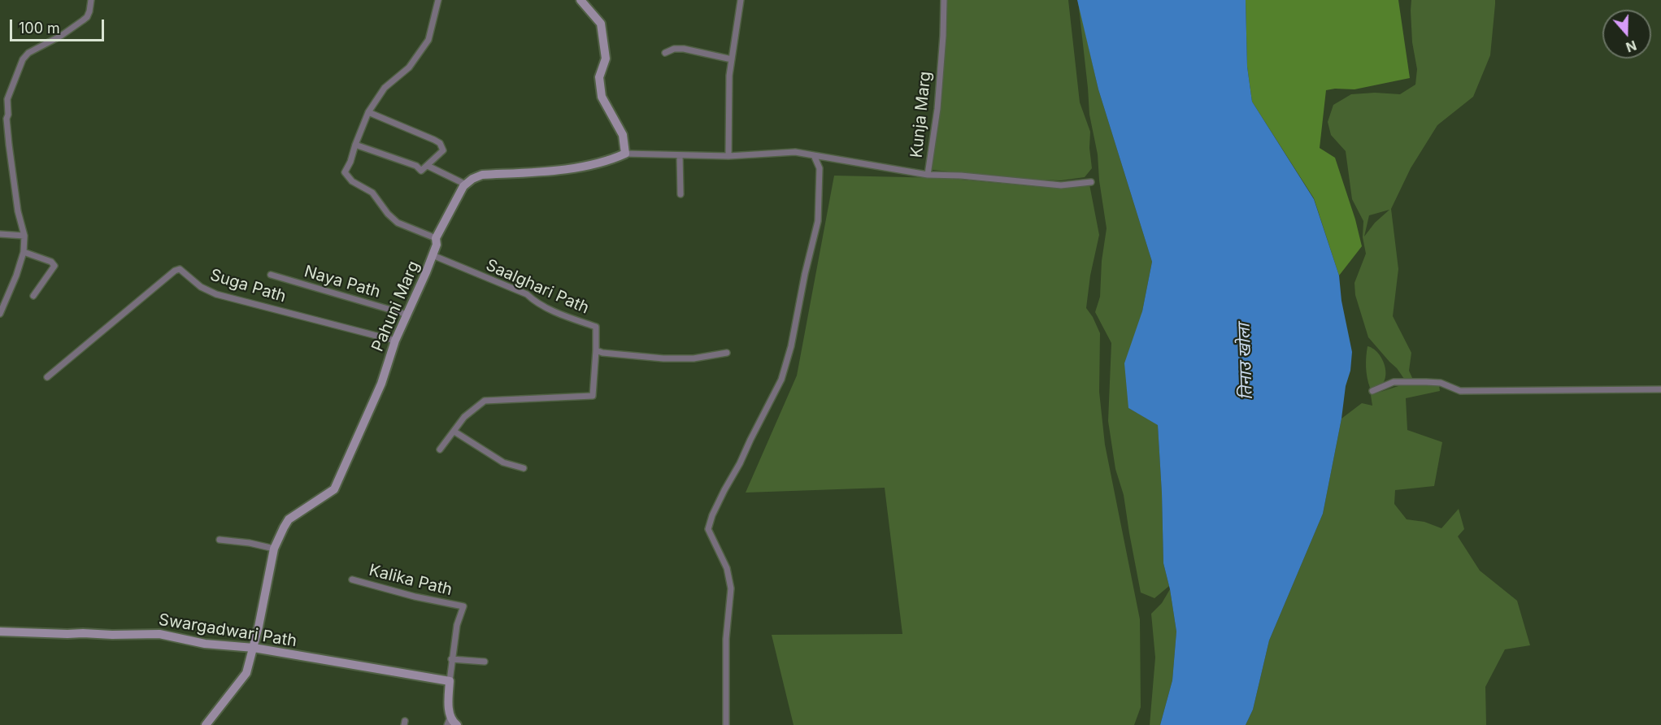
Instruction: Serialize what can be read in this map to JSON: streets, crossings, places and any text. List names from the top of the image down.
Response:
{
  "streets": {
    "street": [
      "Kunja Marg",
      "Naya Path",
      "Suga Path",
      "Saalghari Path",
      "Pahuni Marg",
      "Kalika Path",
      "Swargadwari Path"
    ]
  },
  "crossings": [
    ["Naya Path", "Pahuni Marg"],
    ["Suga Path", "Pahuni Marg"],
    ["Saalghari Path", "Pahuni Marg"],
    ["Pahuni Marg", "Swargadwari Path"]
  ],
  "water": ["तिनाउ खोला"],
  "scale_bar": "100 m",
  "north": "bottom"
}
